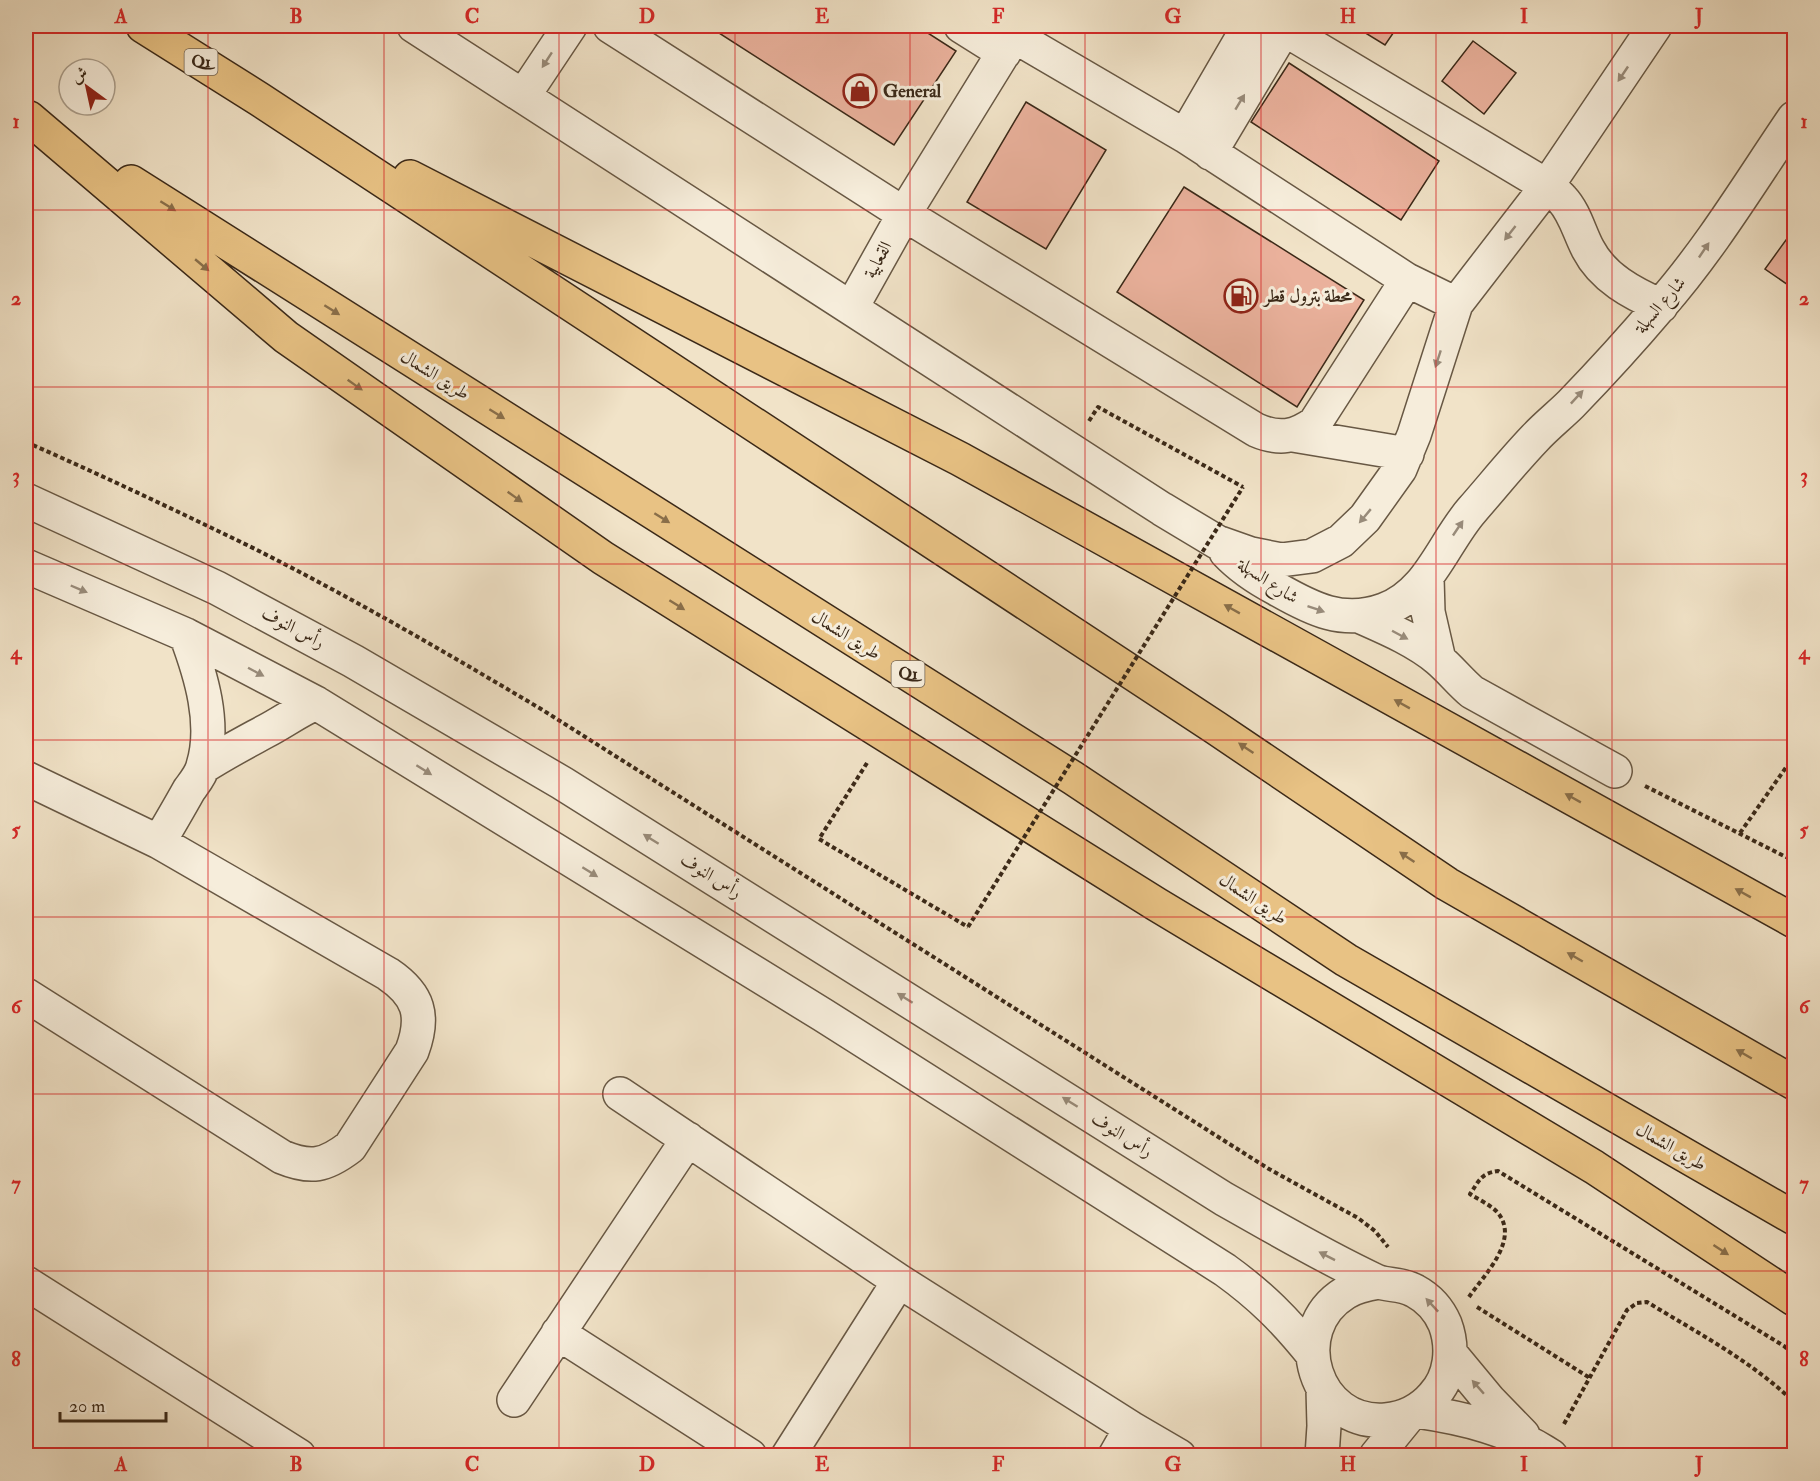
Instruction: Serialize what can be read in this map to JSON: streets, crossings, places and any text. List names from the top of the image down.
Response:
{
  "streets": {
    "highway": ["Q1", "طريق الشمال"],
    "street": ["القعابية", "شارع السهلة", "رأس النوف"]
  },
  "places": {
    "shop": ["General"],
    "fuel station": ["محطة بترول قطر"]
  },
  "scale_bar": "20 m",
  "north": "top left",
  "grid": {
    "columns": [
      "A",
      "B",
      "C",
      "D",
      "E",
      "F",
      "G",
      "H",
      "I",
      "J"
    ],
    "rows": [
      "1",
      "2",
      "3",
      "4",
      "5",
      "6",
      "7",
      "8"
    ]
  }
}
